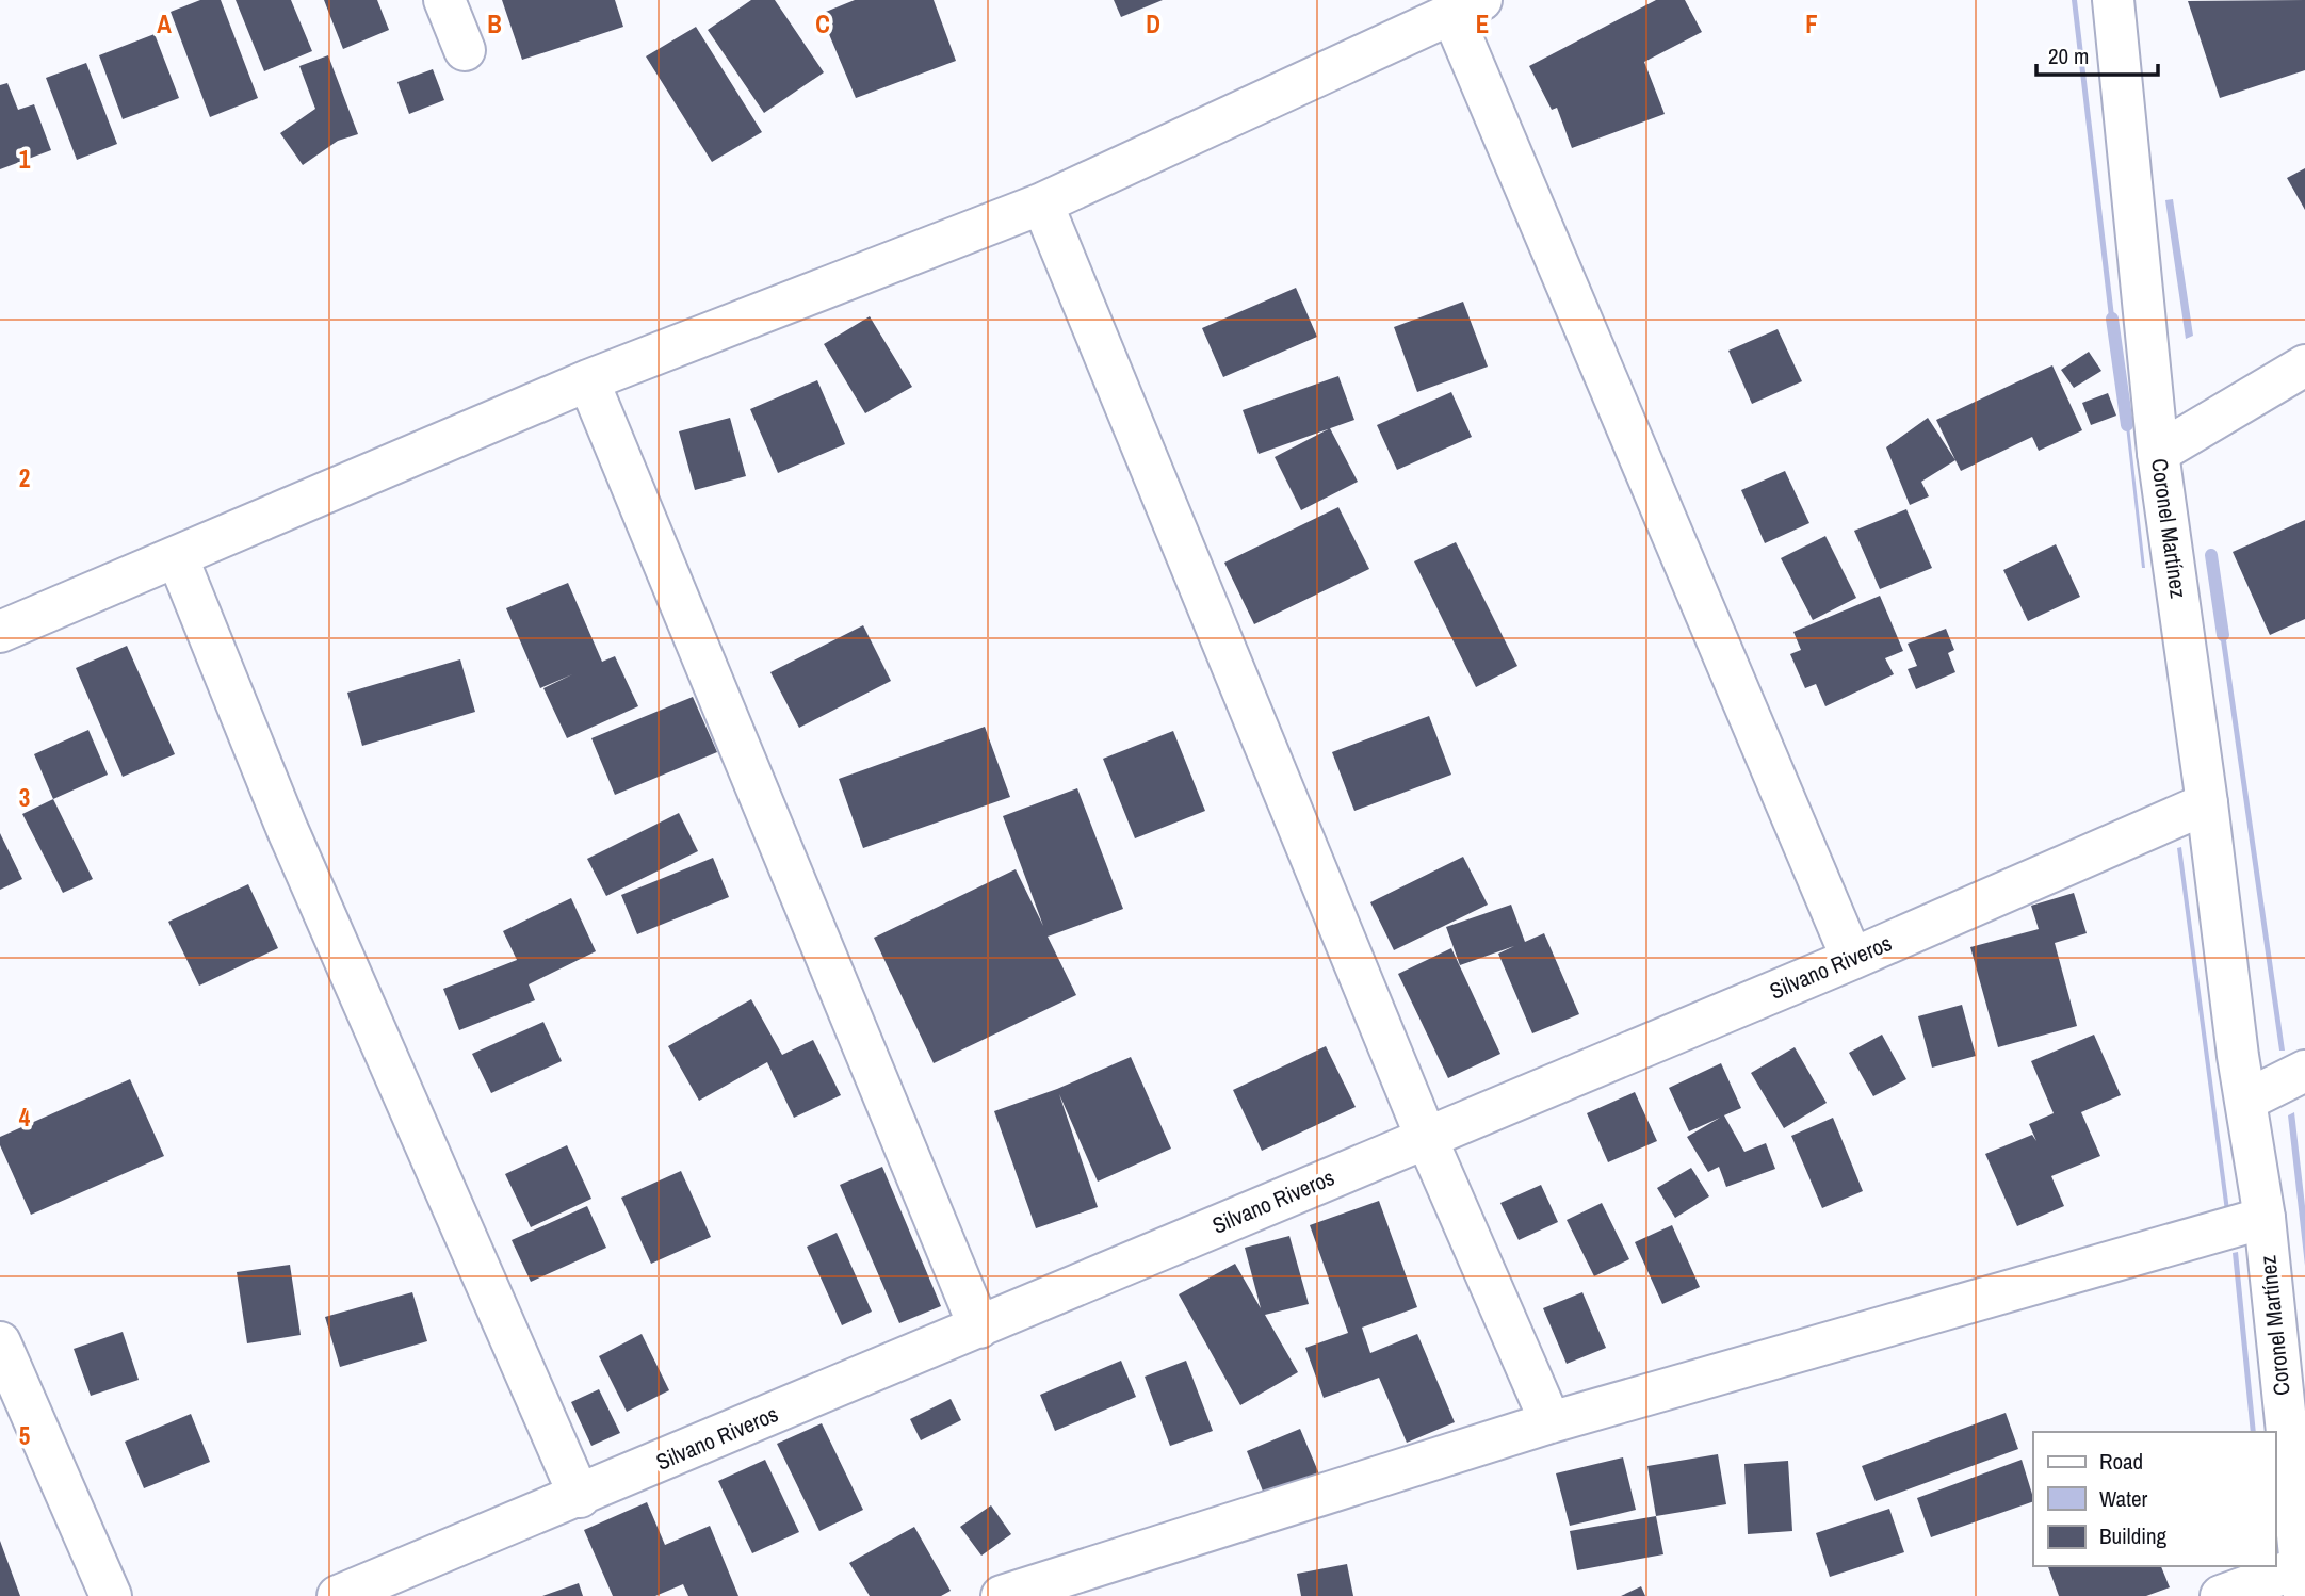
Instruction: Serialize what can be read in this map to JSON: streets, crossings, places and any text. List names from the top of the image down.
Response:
{
  "streets": {
    "street": ["Coronel Martínez", "Silvano Riveros"]
  },
  "crossings": [
    ["Coronel Martínez", "Silvano Riveros"]
  ],
  "legend": ["Road", "Water", "Building"],
  "scale_bar": "20 m",
  "grid": {
    "columns": [
      "A",
      "B",
      "C",
      "D",
      "E",
      "F"
    ],
    "rows": [
      "1",
      "2",
      "3",
      "4",
      "5"
    ]
  }
}
